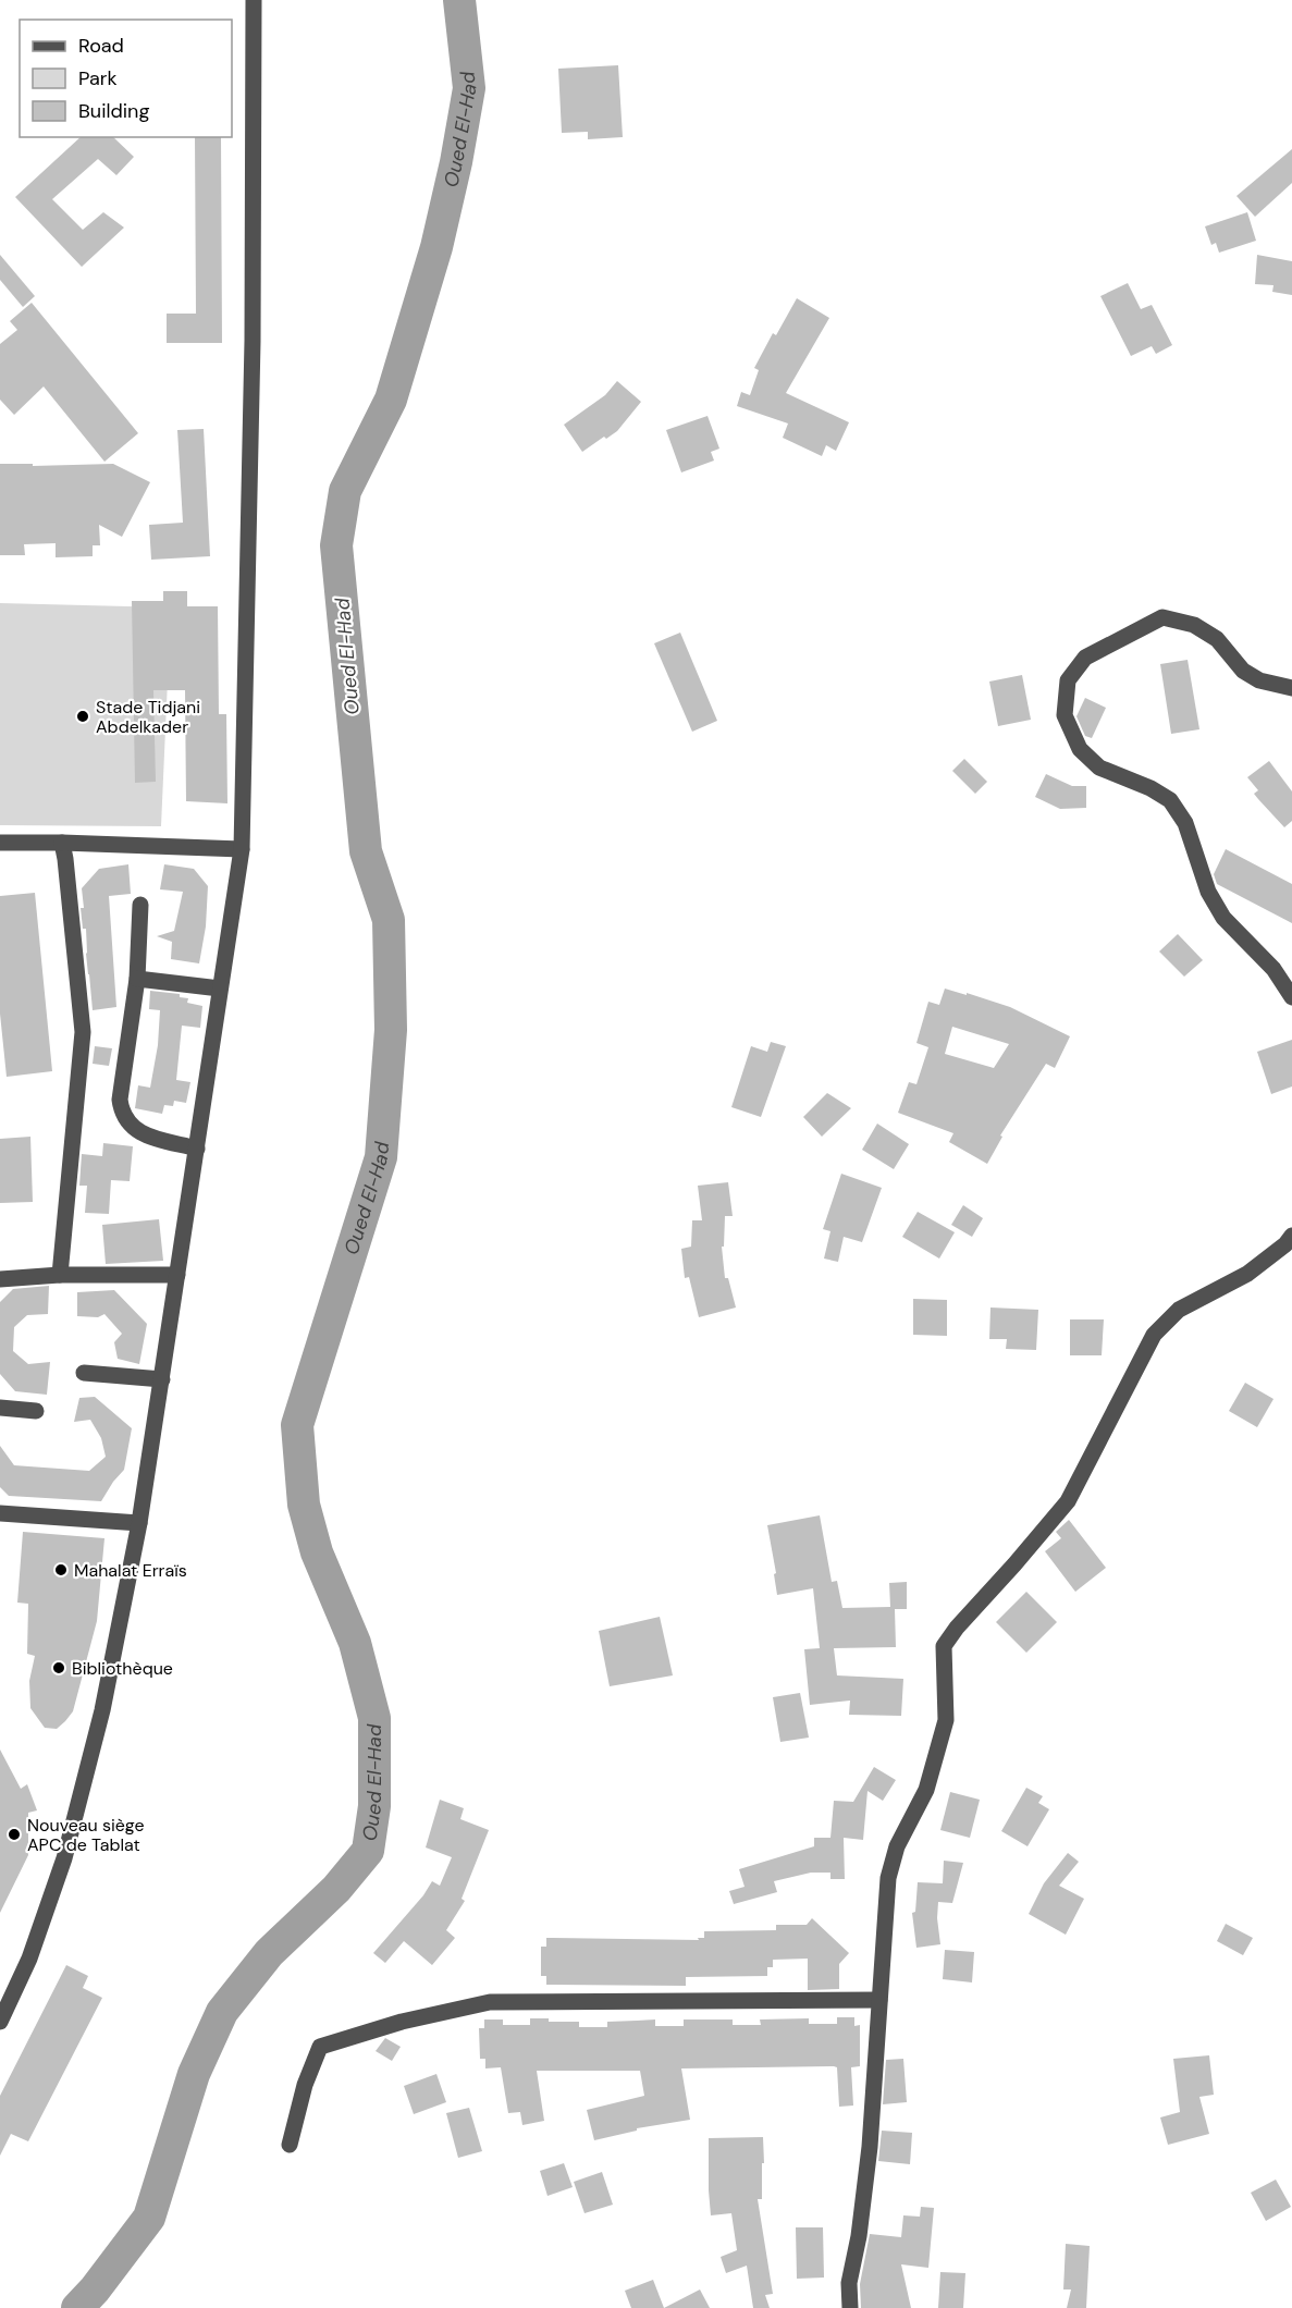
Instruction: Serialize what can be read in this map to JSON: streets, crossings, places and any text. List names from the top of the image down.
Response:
{
  "water": ["Oued El-Had"],
  "places": [
    "Stade Tidjani Abdelkader",
    "Mahalat Erraïs",
    "Bibliothèque",
    "Nouveau siège APC de Tablat"
  ],
  "legend": ["Road", "Park", "Building"]
}
